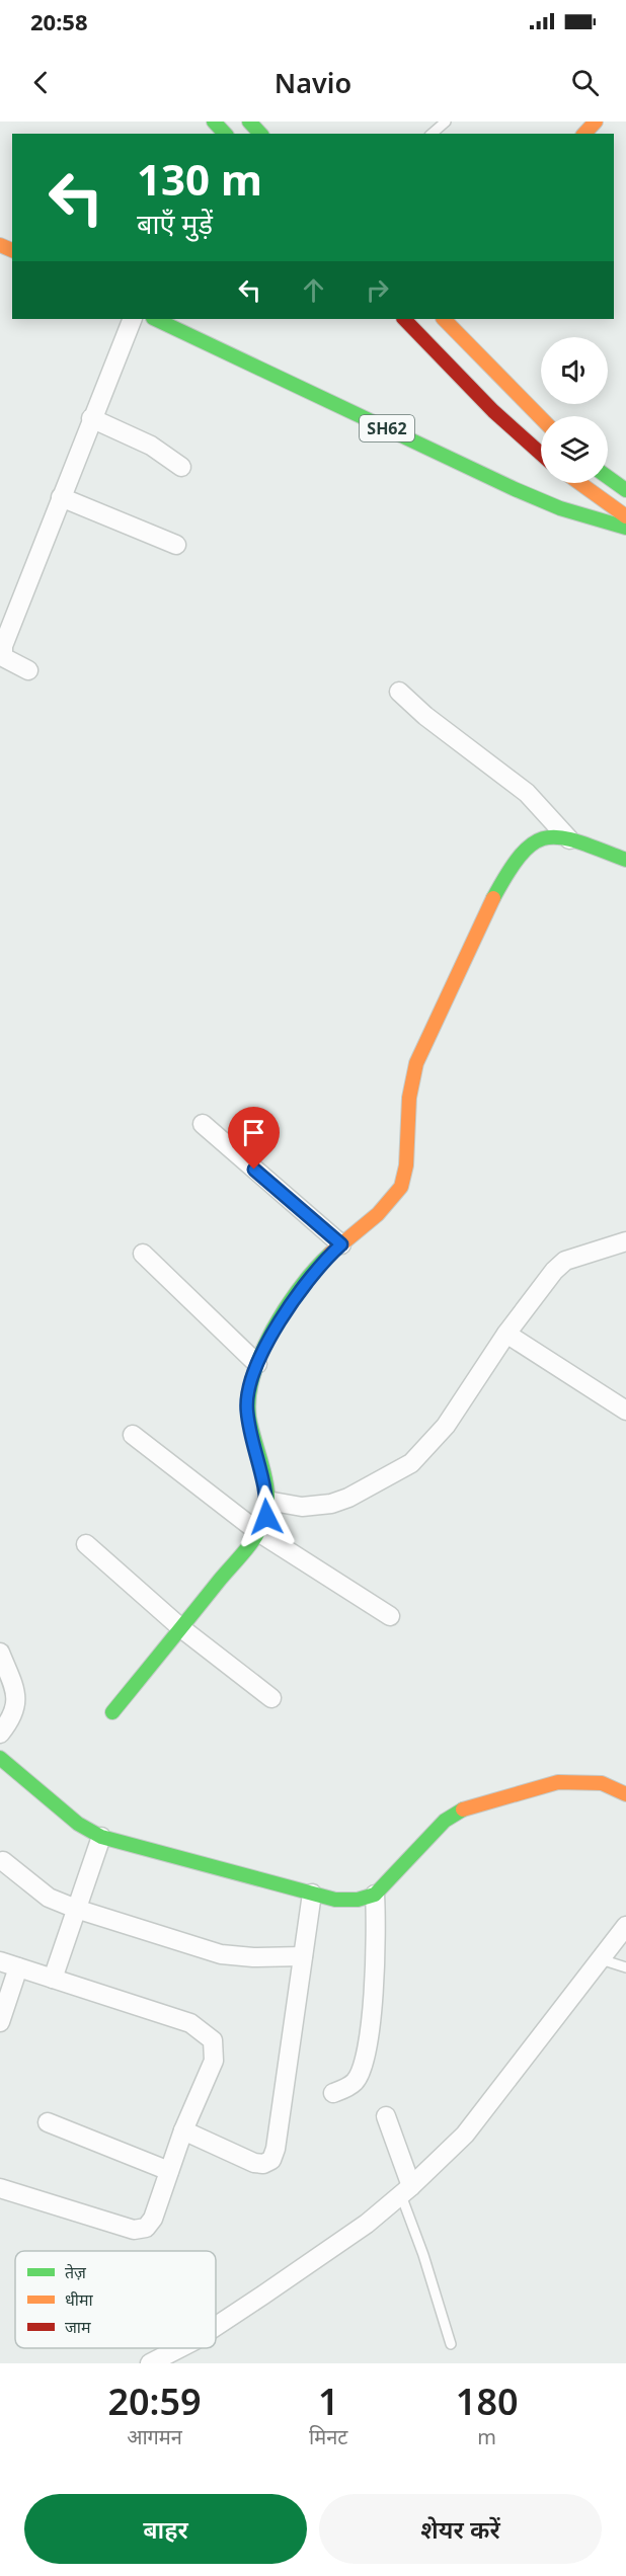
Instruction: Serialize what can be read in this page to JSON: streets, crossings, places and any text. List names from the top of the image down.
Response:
{
  "streets": {
    "street": ["SH62"]
  },
  "legend": ["तेज़", "धीमा", "जाम"],
  "page": {
    "status": "20:58",
    "header": "Navio",
    "turn": ["130 m", "बाएँ मुड़ें"],
    "eta": [
      "20:59",
      "आगमन",
      "1",
      "मिनट",
      "180",
      "m"
    ],
    "buttons": ["बाहर", "शेयर करें"]
  }
}
